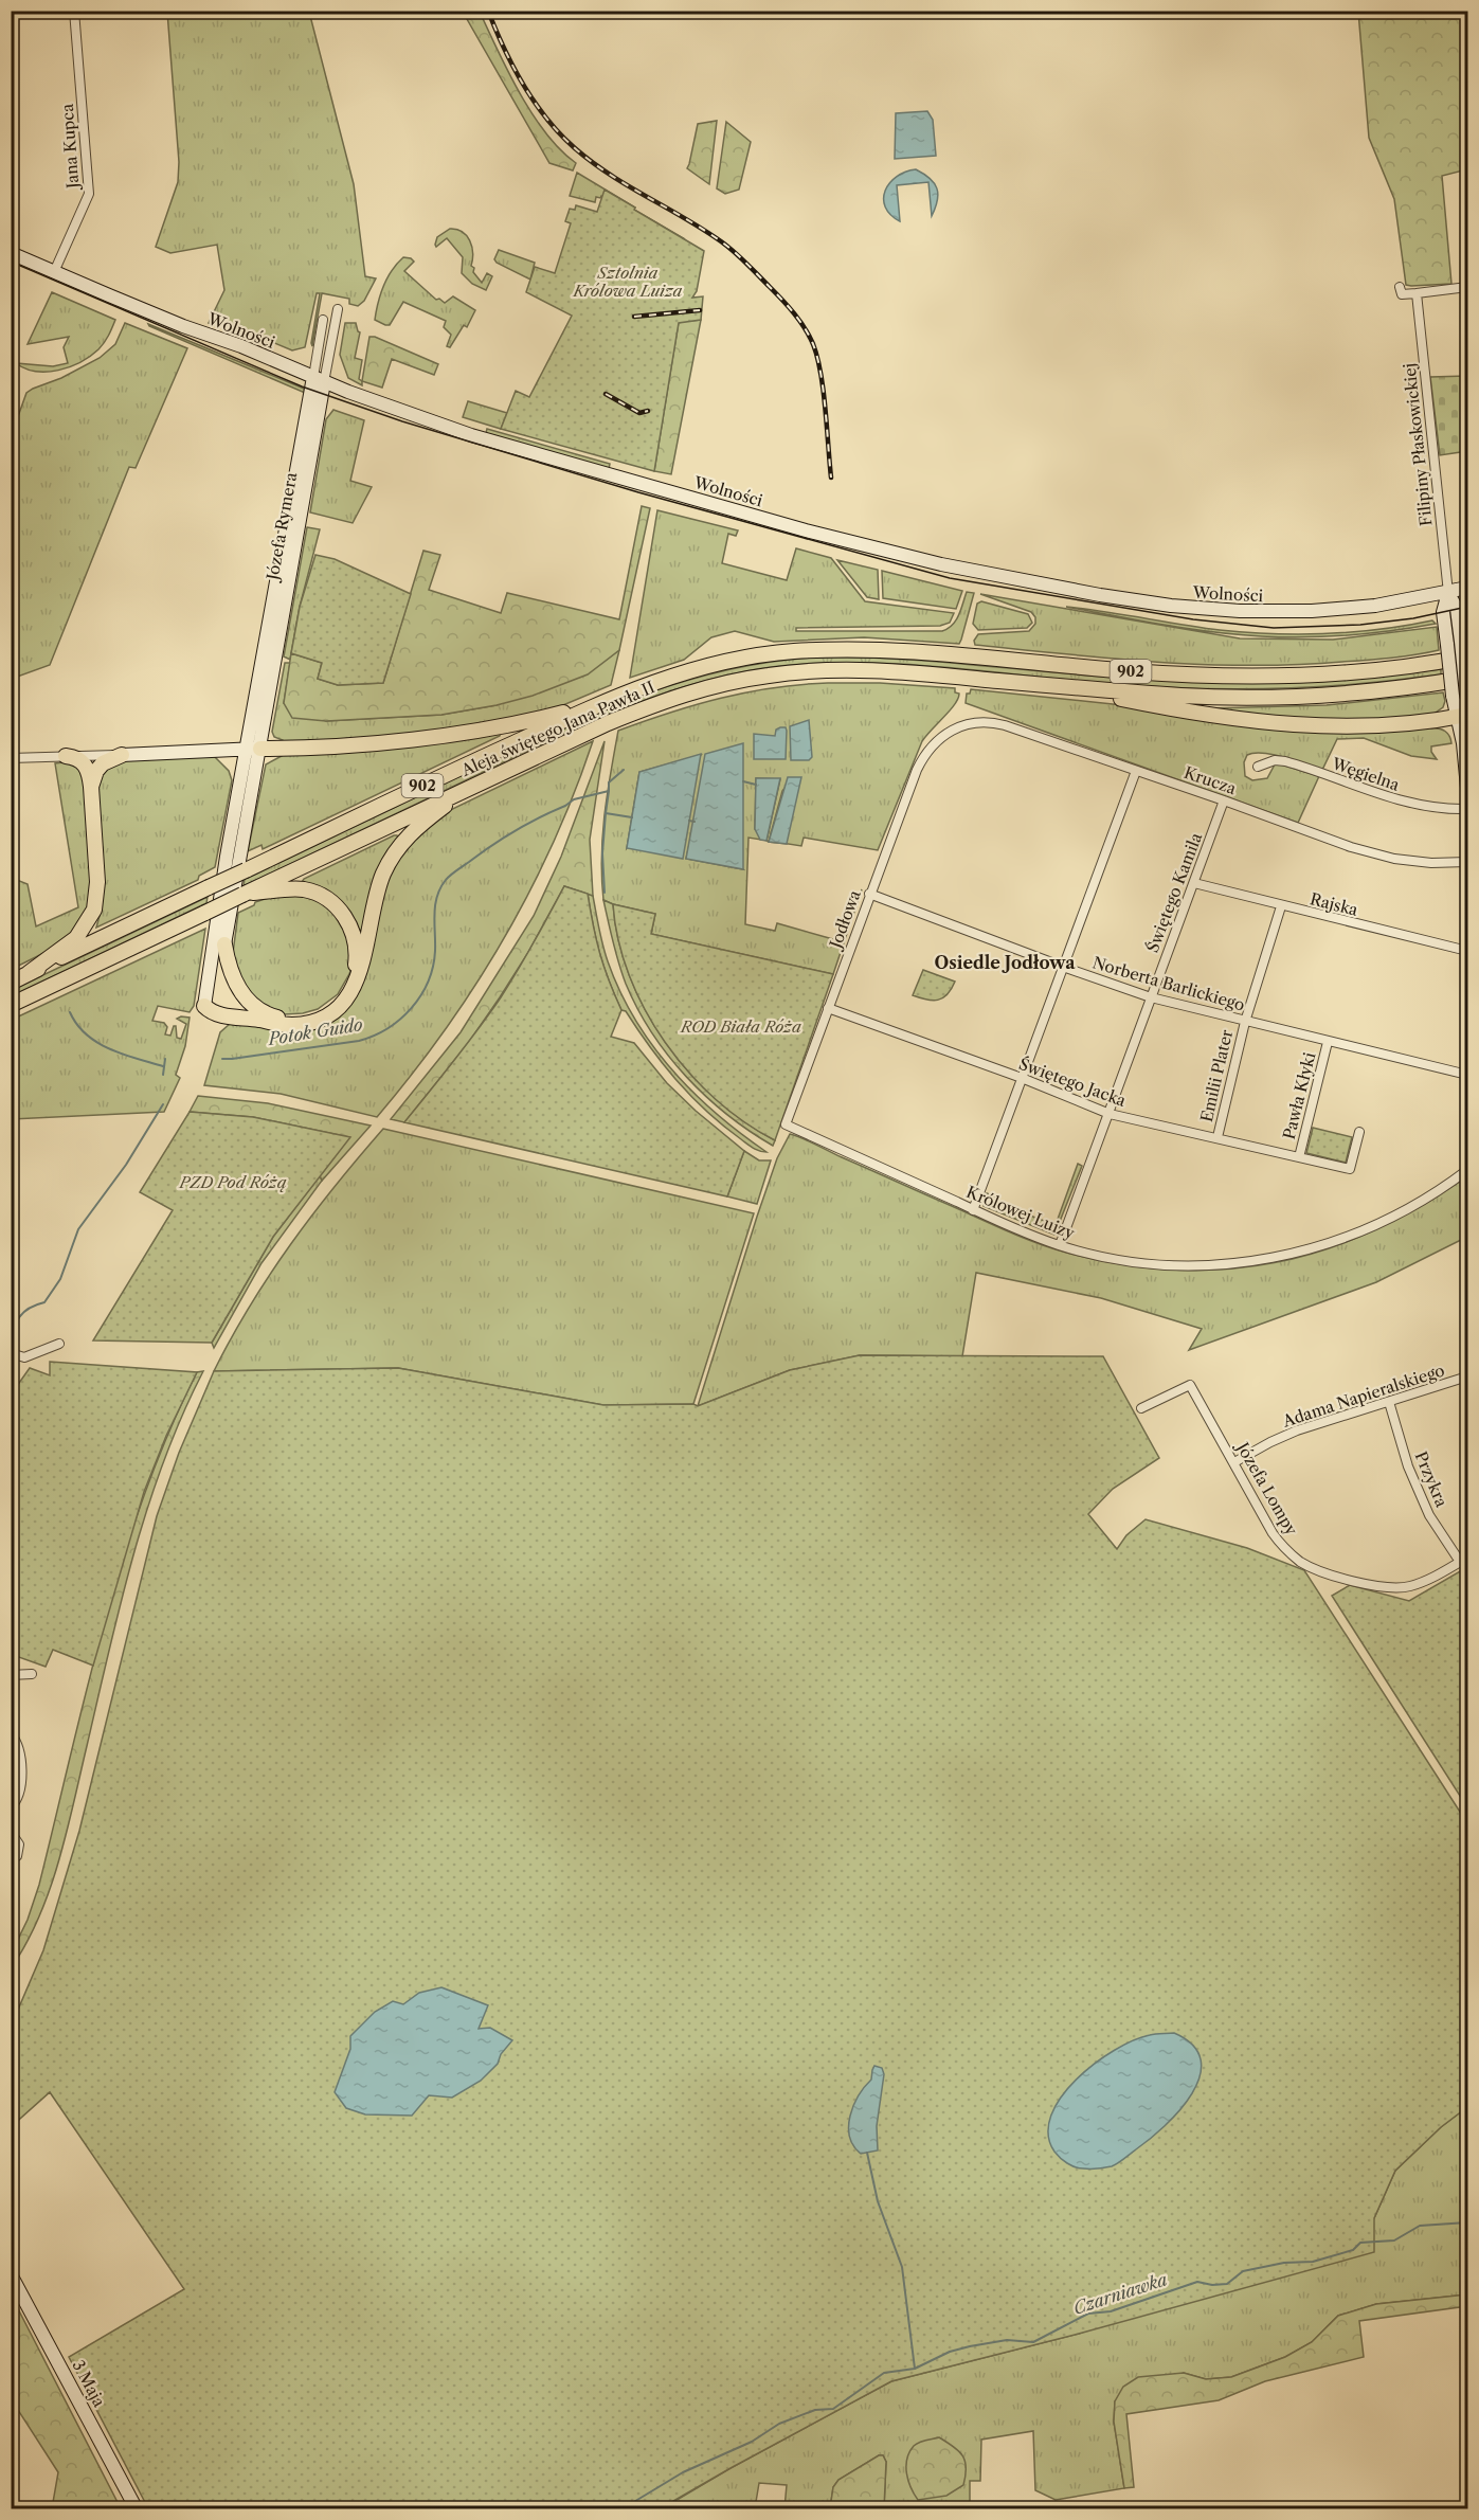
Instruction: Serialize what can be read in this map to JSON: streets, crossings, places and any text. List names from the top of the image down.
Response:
{
  "streets": {
    "main road": ["902", "Aleja świętego Jana Pawła II"],
    "street": [
      "Jana Kupca",
      "Wolności",
      "Filipiny Płaskowickiej",
      "Józefa Rymera",
      "Węgielna",
      "Krucza",
      "Świętego Kamila",
      "Rajska",
      "Jodłowa",
      "Norberta Barlickiego",
      "Emilii Plater",
      "Świętego Jacka",
      "Pawła Kłyki",
      "Królowej Luizy",
      "Adama Napieralskiego",
      "Przykra",
      "Józefa Lompy",
      "3 Maja"
    ]
  },
  "crossings": [
    ["Jana Kupca", "Wolności"],
    ["Wolności", "Filipiny Płaskowickiej"],
    ["Wolności", "Józefa Rymera"],
    ["Krucza", "Świętego Kamila"],
    ["Krucza", "Jodłowa"],
    ["Świętego Kamila", "Rajska"],
    ["Świętego Kamila", "Norberta Barlickiego"],
    ["Świętego Kamila", "Świętego Jacka"],
    ["Świętego Kamila", "Królowej Luizy"],
    ["Rajska", "Emilii Plater"],
    ["Jodłowa", "Norberta Barlickiego"],
    ["Jodłowa", "Świętego Jacka"],
    ["Jodłowa", "Królowej Luizy"],
    ["Norberta Barlickiego", "Emilii Plater"],
    ["Norberta Barlickiego", "Pawła Kłyki"],
    ["Emilii Plater", "Świętego Jacka"],
    ["Świętego Jacka", "Pawła Kłyki"],
    ["Adama Napieralskiego", "Przykra"],
    ["Adama Napieralskiego", "Józefa Lompy"],
    ["Przykra", "Józefa Lompy"]
  ],
  "districts": ["Osiedle Jodłowa"],
  "water": ["Potok Guido", "Czarniawka"],
  "parks": ["Sztolnia Królowa Luiza", "ROD Biała Róża", "PZD Pod Różą"]
}
